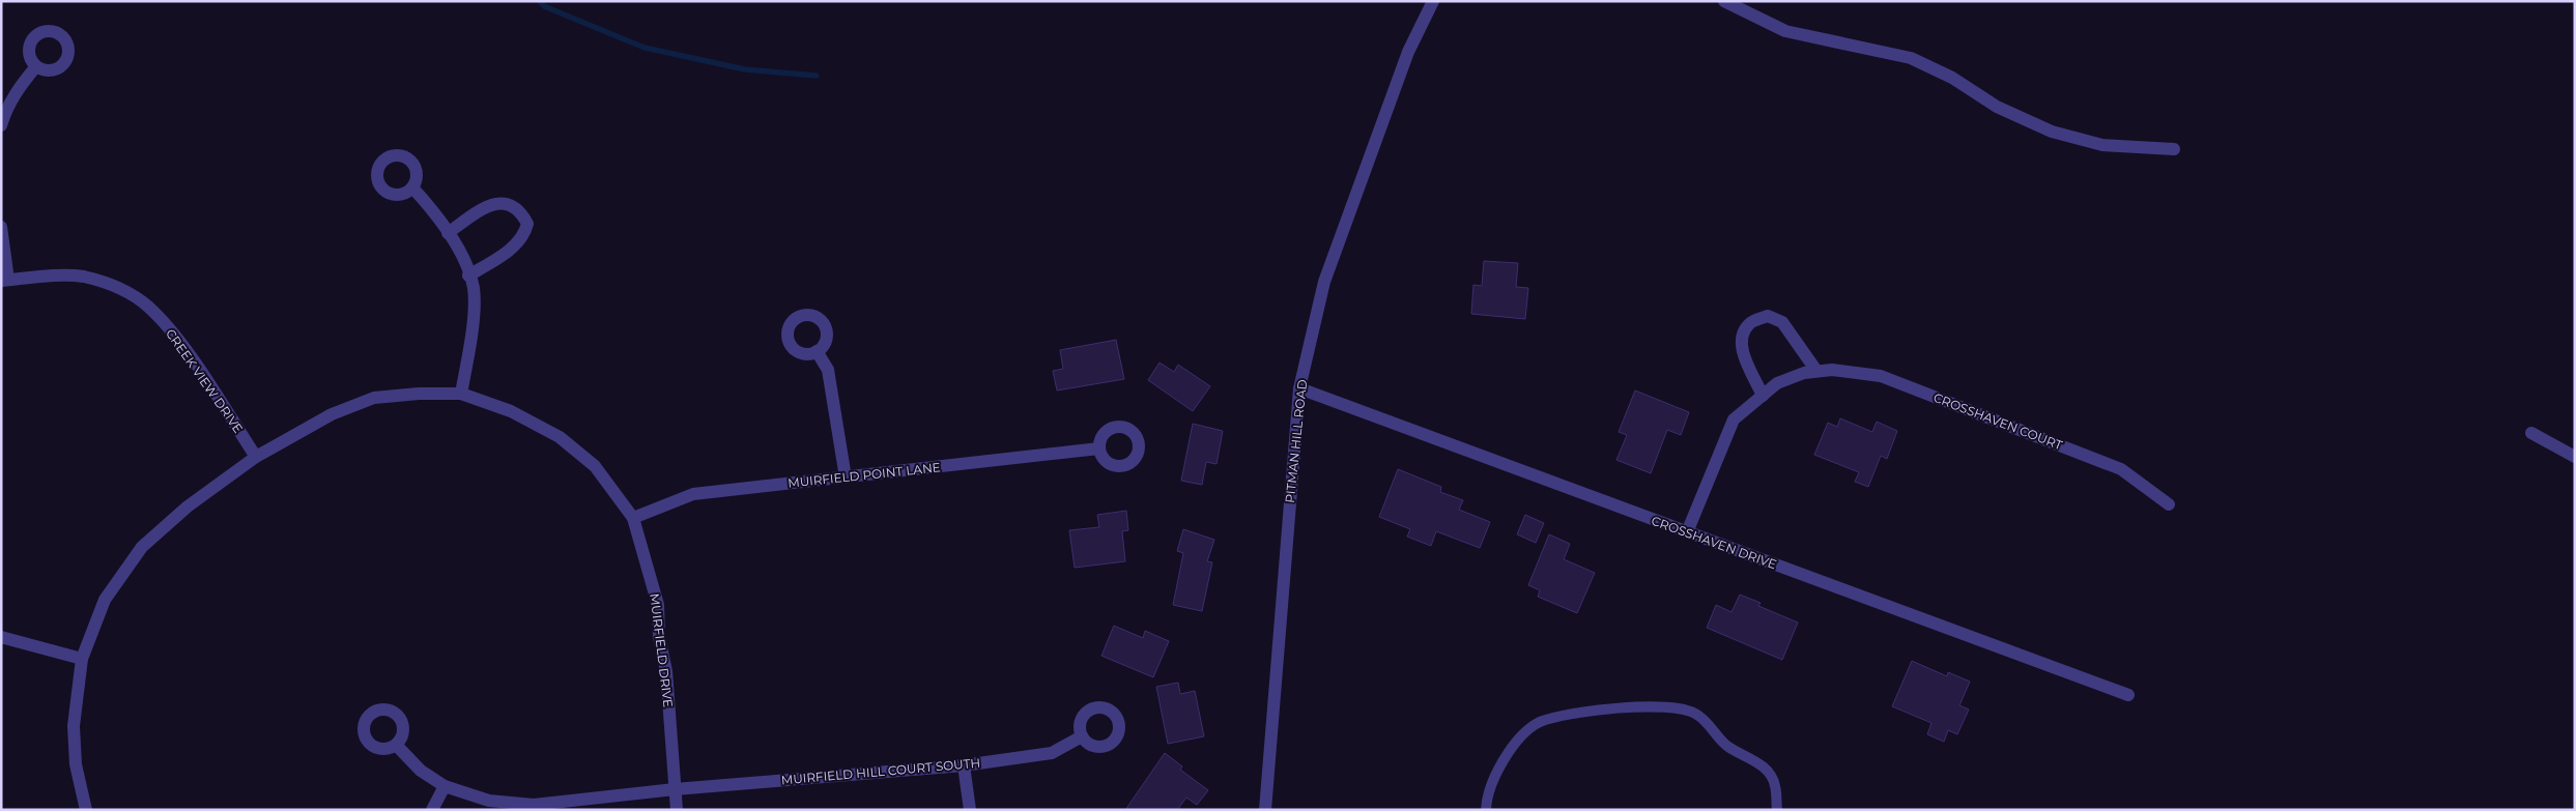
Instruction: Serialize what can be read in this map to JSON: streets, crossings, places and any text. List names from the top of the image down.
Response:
{
  "streets": {
    "street": [
      "CREEK VIEW DRIVE",
      "CROSSHAVEN COURT",
      "PITMAN HILL ROAD",
      "MUIRFIELD POINT LANE",
      "CROSSHAVEN DRIVE",
      "MUIRFIELD DRIVE",
      "MUIRFIELD HILL COURT SOUTH"
    ]
  },
  "crossings": [
    ["CREEK VIEW DRIVE", "MUIRFIELD DRIVE"],
    ["CROSSHAVEN COURT", "CROSSHAVEN DRIVE"],
    ["PITMAN HILL ROAD", "CROSSHAVEN DRIVE"],
    ["MUIRFIELD POINT LANE", "MUIRFIELD DRIVE"],
    ["MUIRFIELD DRIVE", "MUIRFIELD HILL COURT SOUTH"]
  ]
}
